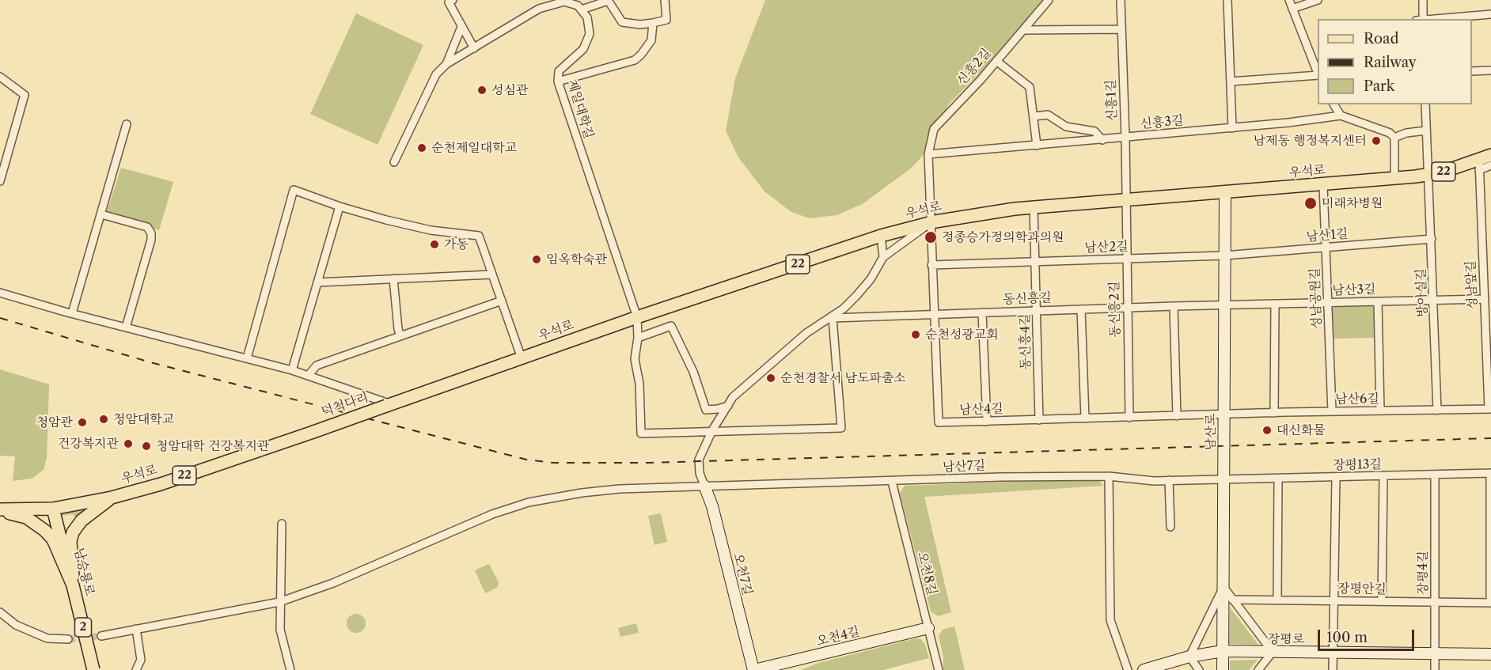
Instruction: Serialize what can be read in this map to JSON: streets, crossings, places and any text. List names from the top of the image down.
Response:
{
  "streets": {
    "main road": [
      "우석로",
      "22",
      "덕척다리",
      "남승룡로",
      "2"
    ],
    "street": [
      "신흥2길",
      "신흥1길",
      "제일대학길",
      "신흥3길",
      "남산1길",
      "남산2길",
      "성남앞길",
      "남산3길",
      "방아실길",
      "성남공원길",
      "동신흥길",
      "동신흥2길",
      "동신흥4길",
      "남산6길",
      "남산4길",
      "남산로",
      "장평13길",
      "남산7길",
      "장평4길",
      "오천8길",
      "오천7길",
      "장평안길",
      "오천4길",
      "장평로"
    ]
  },
  "crossings": [
    ["신흥2길", "신흥3길"],
    ["신흥1길", "신흥3길"],
    ["신흥1길", "우석로"],
    ["신흥1길", "동신흥2길"],
    ["제일대학길", "우석로"],
    ["우석로", "성남앞길"],
    ["우석로", "방아실길"],
    ["우석로", "성남공원길"],
    ["우석로", "동신흥2길"],
    ["우석로", "동신흥4길"],
    ["우석로", "덕척다리"],
    ["우석로", "남산4길"],
    ["우석로", "남산로"],
    ["우석로", "남승룡로"],
    ["남산1길", "남산2길"],
    ["남산1길", "방아실길"],
    ["남산1길", "성남공원길"],
    ["남산1길", "남산로"],
    ["남산2길", "동신흥2길"],
    ["남산2길", "동신흥4길"],
    ["남산2길", "남산4길"],
    ["남산2길", "남산로"],
    ["성남앞길", "남산3길"],
    ["성남앞길", "남산6길"],
    ["남산3길", "방아실길"],
    ["남산3길", "성남공원길"],
    ["남산3길", "동신흥길"],
    ["남산3길", "남산로"],
    ["방아실길", "남산6길"],
    ["성남공원길", "남산6길"],
    ["동신흥길", "동신흥2길"],
    ["동신흥길", "동신흥4길"],
    ["동신흥길", "남산4길"],
    ["동신흥길", "남산로"],
    ["동신흥2길", "남산4길"],
    ["동신흥4길", "남산4길"],
    ["남산6길", "남산4길"],
    ["남산6길", "남산로"],
    ["남산4길", "남산로"],
    ["남산로", "장평13길"],
    ["남산로", "남산7길"],
    ["남산로", "장평로"],
    ["장평13길", "남산7길"],
    ["장평13길", "장평4길"],
    ["남산7길", "오천8길"],
    ["남산7길", "오천7길"],
    ["장평4길", "장평안길"],
    ["장평4길", "장평로"],
    ["오천8길", "오천4길"],
    ["오천7길", "오천4길"]
  ],
  "places": [
    "성심관",
    "남제동 행정복지센터",
    "순천제일대학교",
    "미래차병원",
    "정종승가정의학과의원",
    "가동",
    "임옥학숙관",
    "순천성광교회",
    "순천경찰서 남도파출소",
    "청암대학교",
    "청암관",
    "대신화물",
    "건강복지관",
    "청암대학 건강복지관"
  ],
  "legend": ["Road", "Railway", "Park"],
  "scale_bar": "100 m"
}
